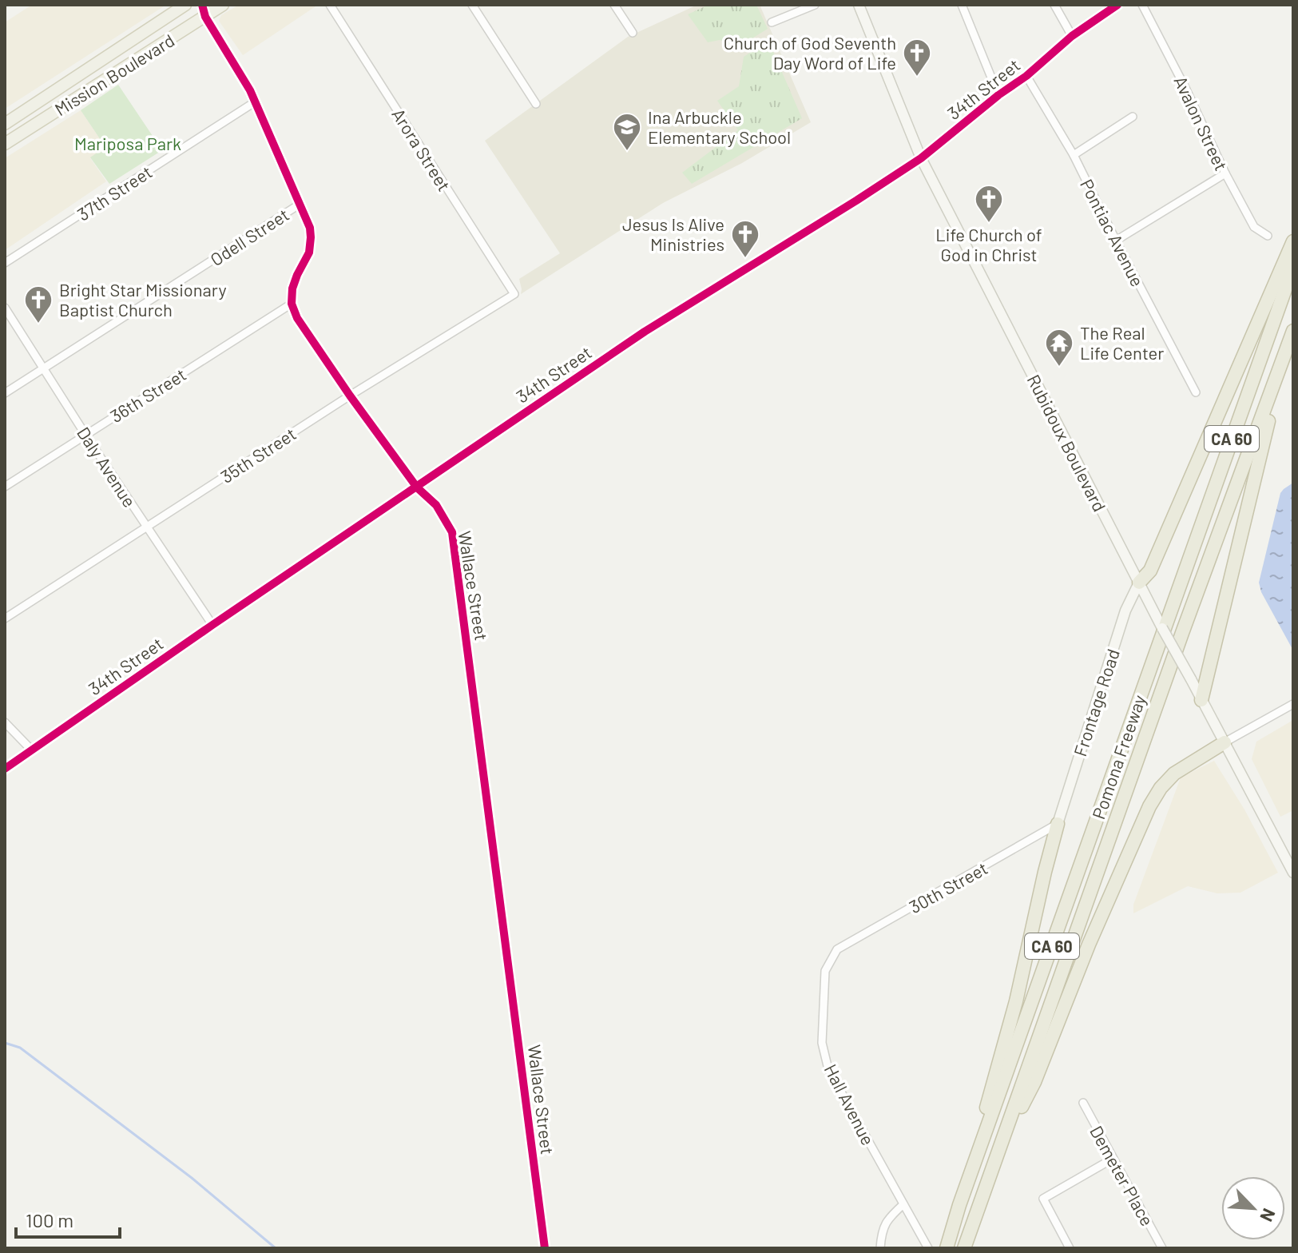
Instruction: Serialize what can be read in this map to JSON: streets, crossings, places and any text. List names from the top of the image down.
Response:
{
  "streets": {
    "highway": ["CA 60", "Pomona Freeway"],
    "main road": ["Mission Boulevard", "Rubidoux Boulevard", "Frontage Road"],
    "street": [
      "34th Street",
      "Avalon Street",
      "Arora Street",
      "37th Street",
      "Pontiac Avenue",
      "Odell Street",
      "36th Street",
      "35th Street",
      "Daly Avenue",
      "Wallace Street",
      "30th Street",
      "Hall Avenue",
      "Demeter Place"
    ]
  },
  "crossings": [
    ["34th Street", "Pontiac Avenue"],
    ["34th Street", "Rubidoux Boulevard"],
    ["34th Street", "Daly Avenue"],
    ["34th Street", "Wallace Street"],
    ["Arora Street", "35th Street"],
    ["Odell Street", "Daly Avenue"],
    ["36th Street", "Daly Avenue"],
    ["36th Street", "Wallace Street"],
    ["Rubidoux Boulevard", "Frontage Road"],
    ["35th Street", "Daly Avenue"],
    ["35th Street", "Wallace Street"],
    ["Frontage Road", "30th Street"],
    ["30th Street", "Hall Avenue"]
  ],
  "parks": ["Mariposa Park"],
  "places": {
    "church": [
      "Church of God Seventh Day Word of Life",
      "Life Church of God in Christ",
      "Jesus Is Alive Ministries",
      "Bright Star Missionary Baptist Church"
    ],
    "school or university": ["Ina Arbuckle Elementary School"],
    "temple": ["The Real Life Center"]
  },
  "scale_bar": "100 m",
  "north": "bottom right"
}
